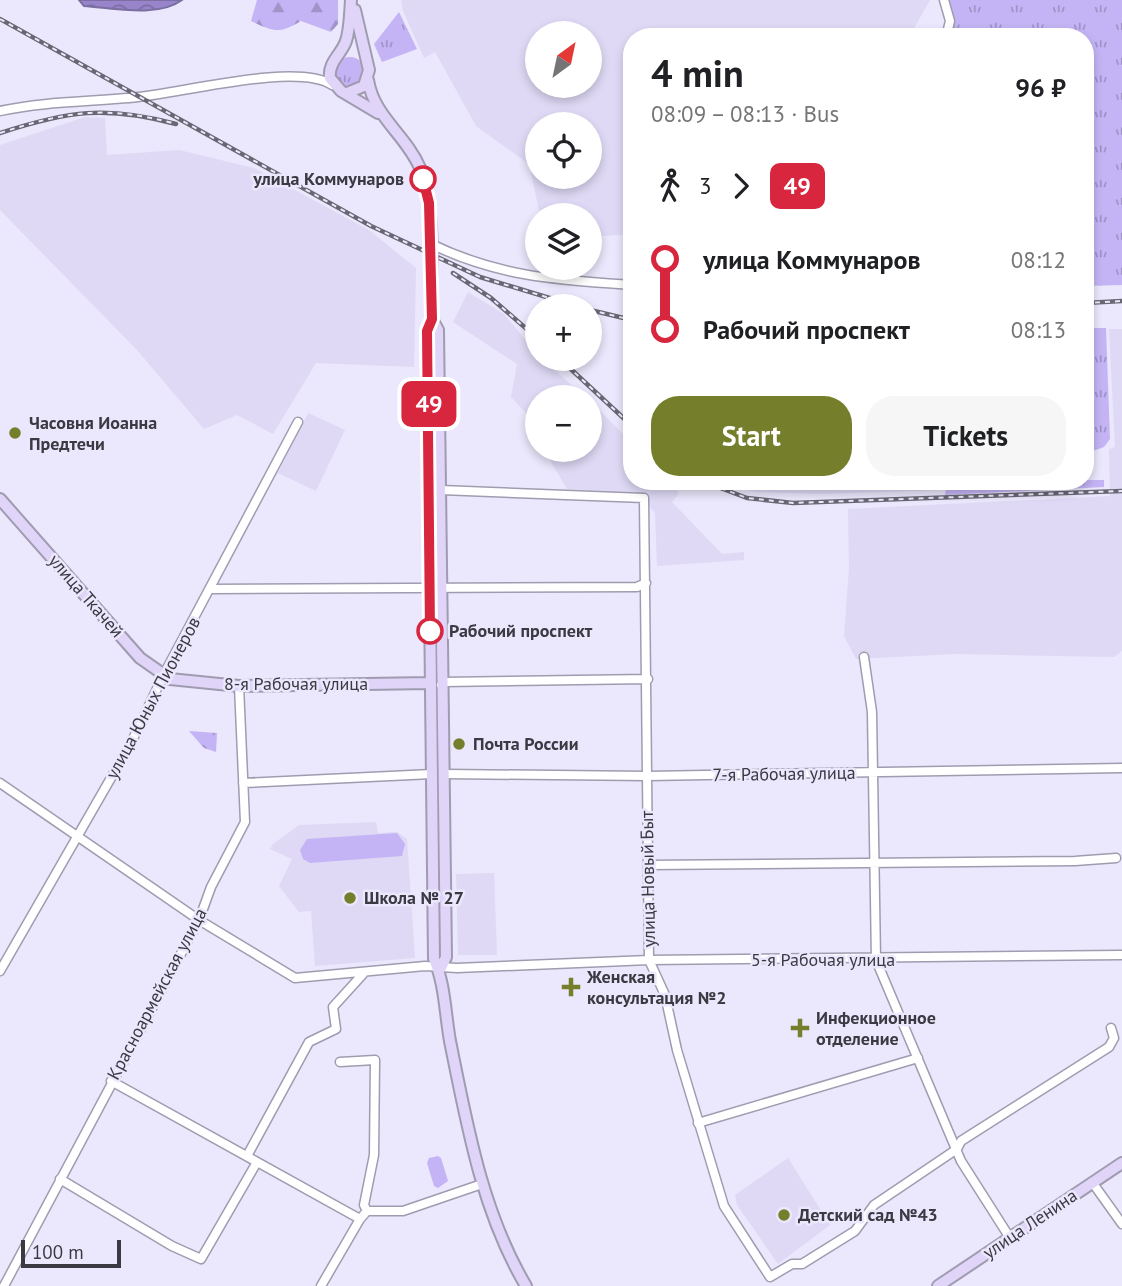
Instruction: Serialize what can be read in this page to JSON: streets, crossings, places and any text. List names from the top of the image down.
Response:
{
  "streets": {
    "street": [
      "улица Ткачей",
      "8-я Рабочая улица",
      "улица Юных Пионеров",
      "7-я Рабочая улица",
      "улица Новый Быт",
      "5-я Рабочая улица",
      "Красноармейская улица",
      "улица Ленина"
    ]
  },
  "crossings": [
    ["улица Ткачей", "8-я Рабочая улица"],
    ["улица Ткачей", "улица Юных Пионеров"],
    ["8-я Рабочая улица", "улица Юных Пионеров"],
    ["8-я Рабочая улица", "Красноармейская улица"],
    ["улица Юных Пионеров", "5-я Рабочая улица"],
    ["7-я Рабочая улица", "улица Новый Быт"],
    ["улица Новый Быт", "5-я Рабочая улица"],
    ["5-я Рабочая улица", "Красноармейская улица"]
  ],
  "places": {
    "other": [
      "улица Коммунаров",
      "Часовня Иоанна Предтечи",
      "Рабочий проспект",
      "Почта России",
      "Школа № 27",
      "Детский сад №43"
    ],
    "health": ["Женская консультация №2", "Инфекционное отделение"]
  },
  "lines": ["bus line 49"],
  "scale_bar": "100 m",
  "north": "top right",
  "page": {
    "on_map": "49",
    "map_buttons": ["+", "−"],
    "heading": ["4 min", "08:09 – 08:13 · Bus", "96 ₽"],
    "legs": ["3", "49"],
    "list": [
      {
        "name": "улица Коммунаров",
        "value": "08:12"
      },
      {
        "name": "Рабочий проспект",
        "value": "08:13"
      }
    ],
    "buttons": ["Start", "Tickets"],
    "scale": "100 m"
  }
}
